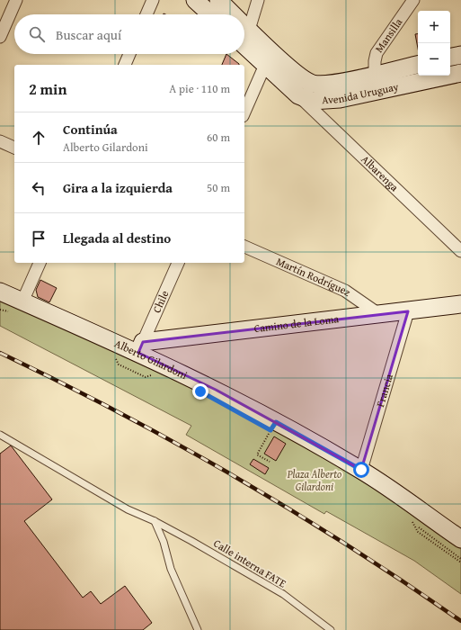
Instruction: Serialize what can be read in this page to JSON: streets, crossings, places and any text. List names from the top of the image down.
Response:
{
  "streets": {
    "street": [
      "Mansilla",
      "Avenida Uruguay",
      "Albarenga",
      "Martín Rodríguez",
      "Chile",
      "Camino de la Loma",
      "Alberto Gilardoni",
      "Francia"
    ],
    "lane": ["Calle interna FATE"]
  },
  "crossings": [
    ["Mansilla", "Avenida Uruguay"],
    ["Avenida Uruguay", "Albarenga"],
    ["Martín Rodríguez", "Camino de la Loma"],
    ["Chile", "Camino de la Loma"],
    ["Chile", "Alberto Gilardoni"],
    ["Camino de la Loma", "Alberto Gilardoni"],
    ["Camino de la Loma", "Francia"],
    ["Alberto Gilardoni", "Francia"]
  ],
  "parks": ["Plaza Alberto Gilardoni"],
  "page": {
    "map_buttons": ["+", "−"],
    "search": "Buscar aquí",
    "heading": ["2 min", "A pie · 110 m"],
    "list": [
      ["Continúa", "Alberto Gilardoni", "60 m"],
      ["Gira a la izquierda", "50 m"],
      "Llegada al destino"
    ]
  }
}
